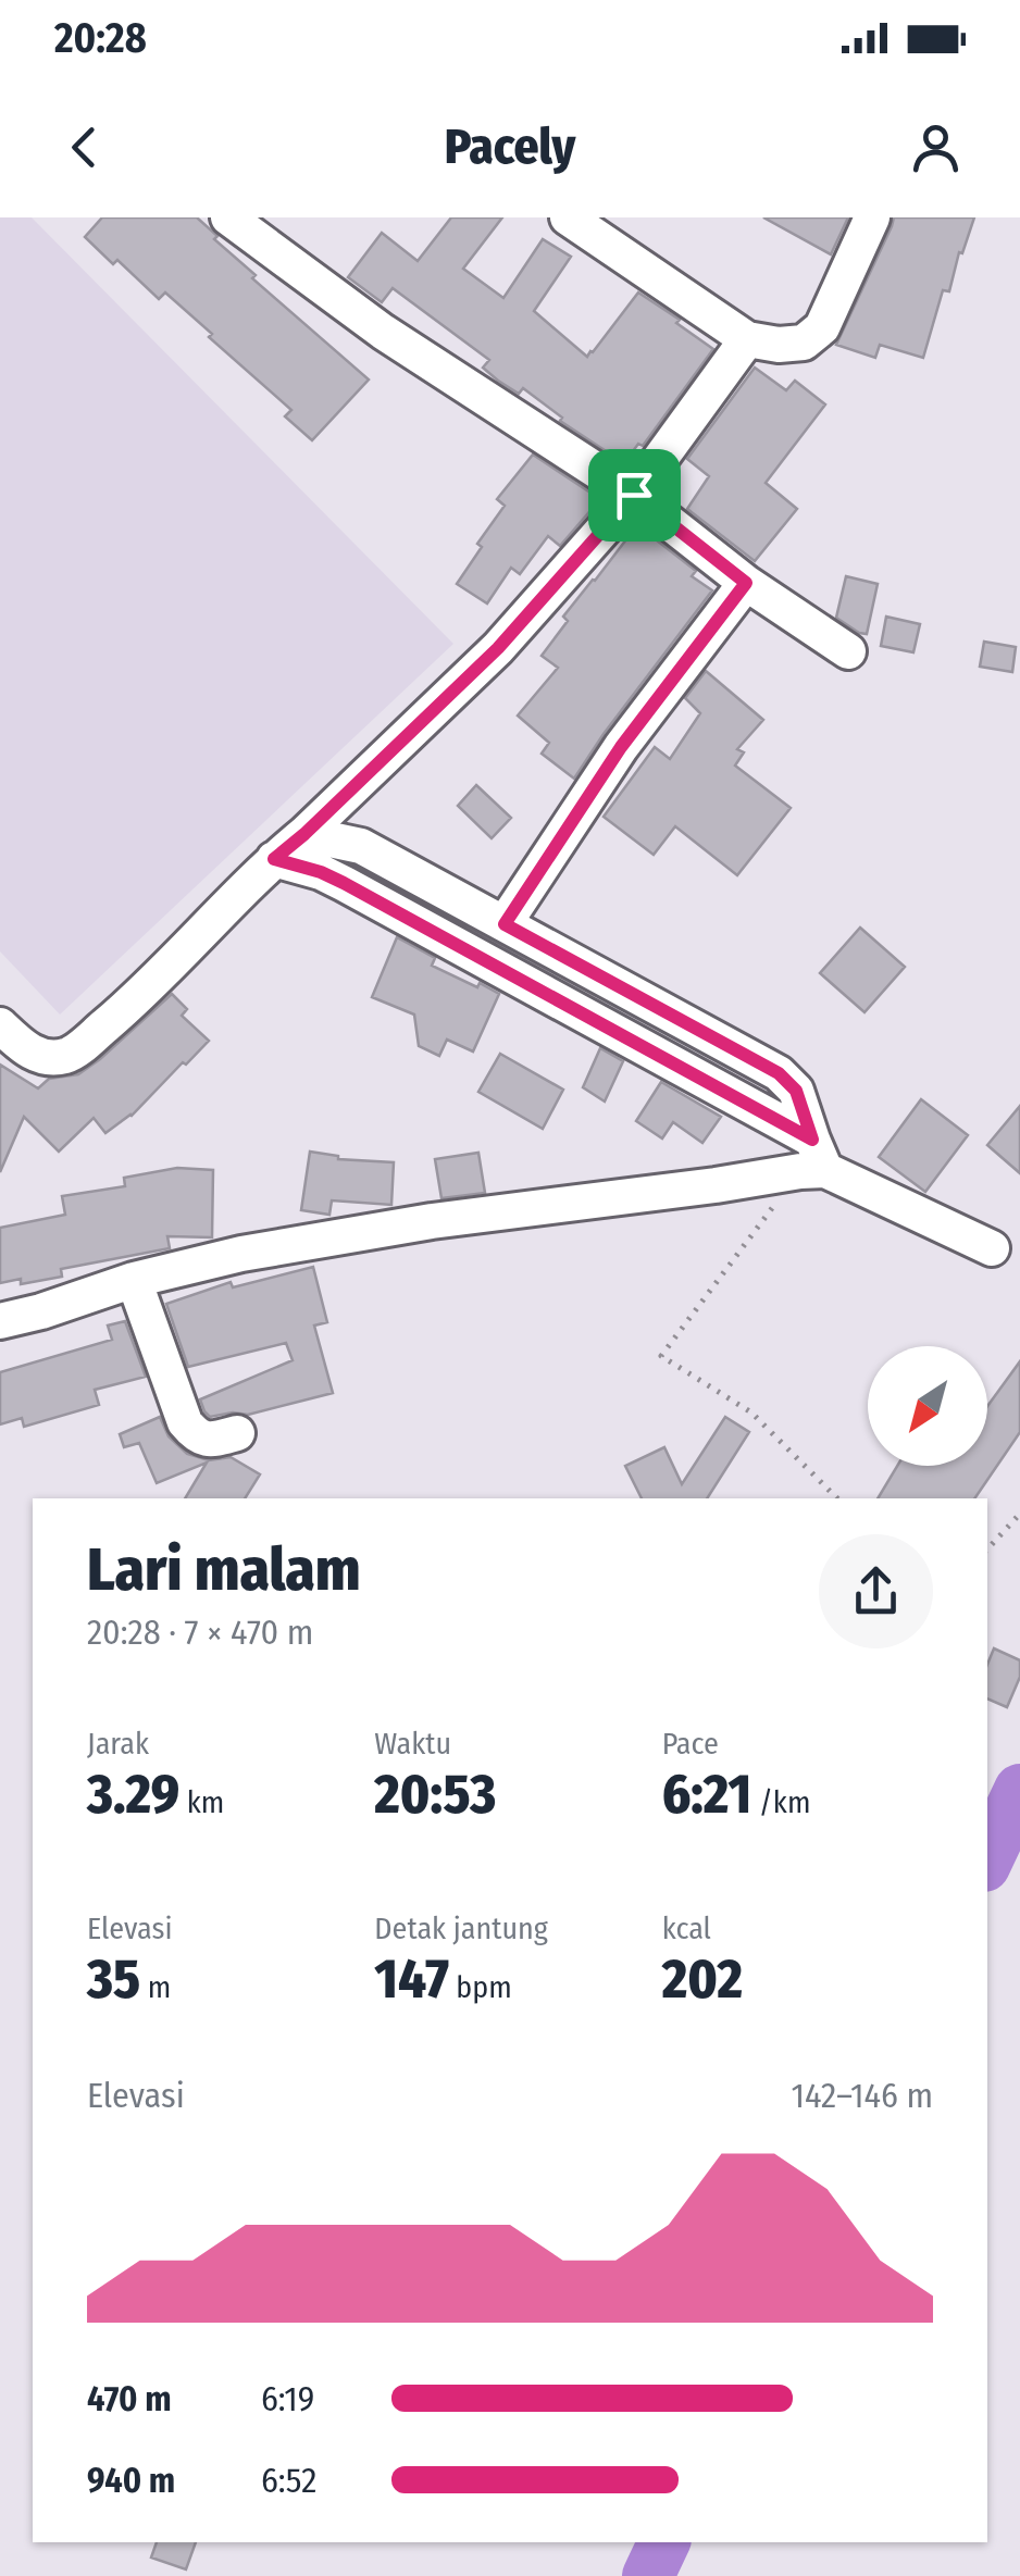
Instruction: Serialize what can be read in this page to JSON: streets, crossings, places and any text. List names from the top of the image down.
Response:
{
  "north": "bottom left",
  "page": {
    "status": "20:28",
    "header": "Pacely",
    "heading": ["Lari malam", "20:28 · 7 × 470 m"],
    "stats": [
      ["Jarak", "3.29 km"],
      ["Waktu", "20:53"],
      ["Pace", "6:21 /km"],
      ["Elevasi", "35 m"],
      ["Detak jantung", "147 bpm"],
      ["kcal", "202"]
    ],
    "chart": ["Elevasi", "142–146 m"],
    "list": [
      {
        "name": "470 m",
        "note": "6:19"
      },
      {
        "name": "940 m",
        "note": "6:52"
      }
    ]
  }
}
